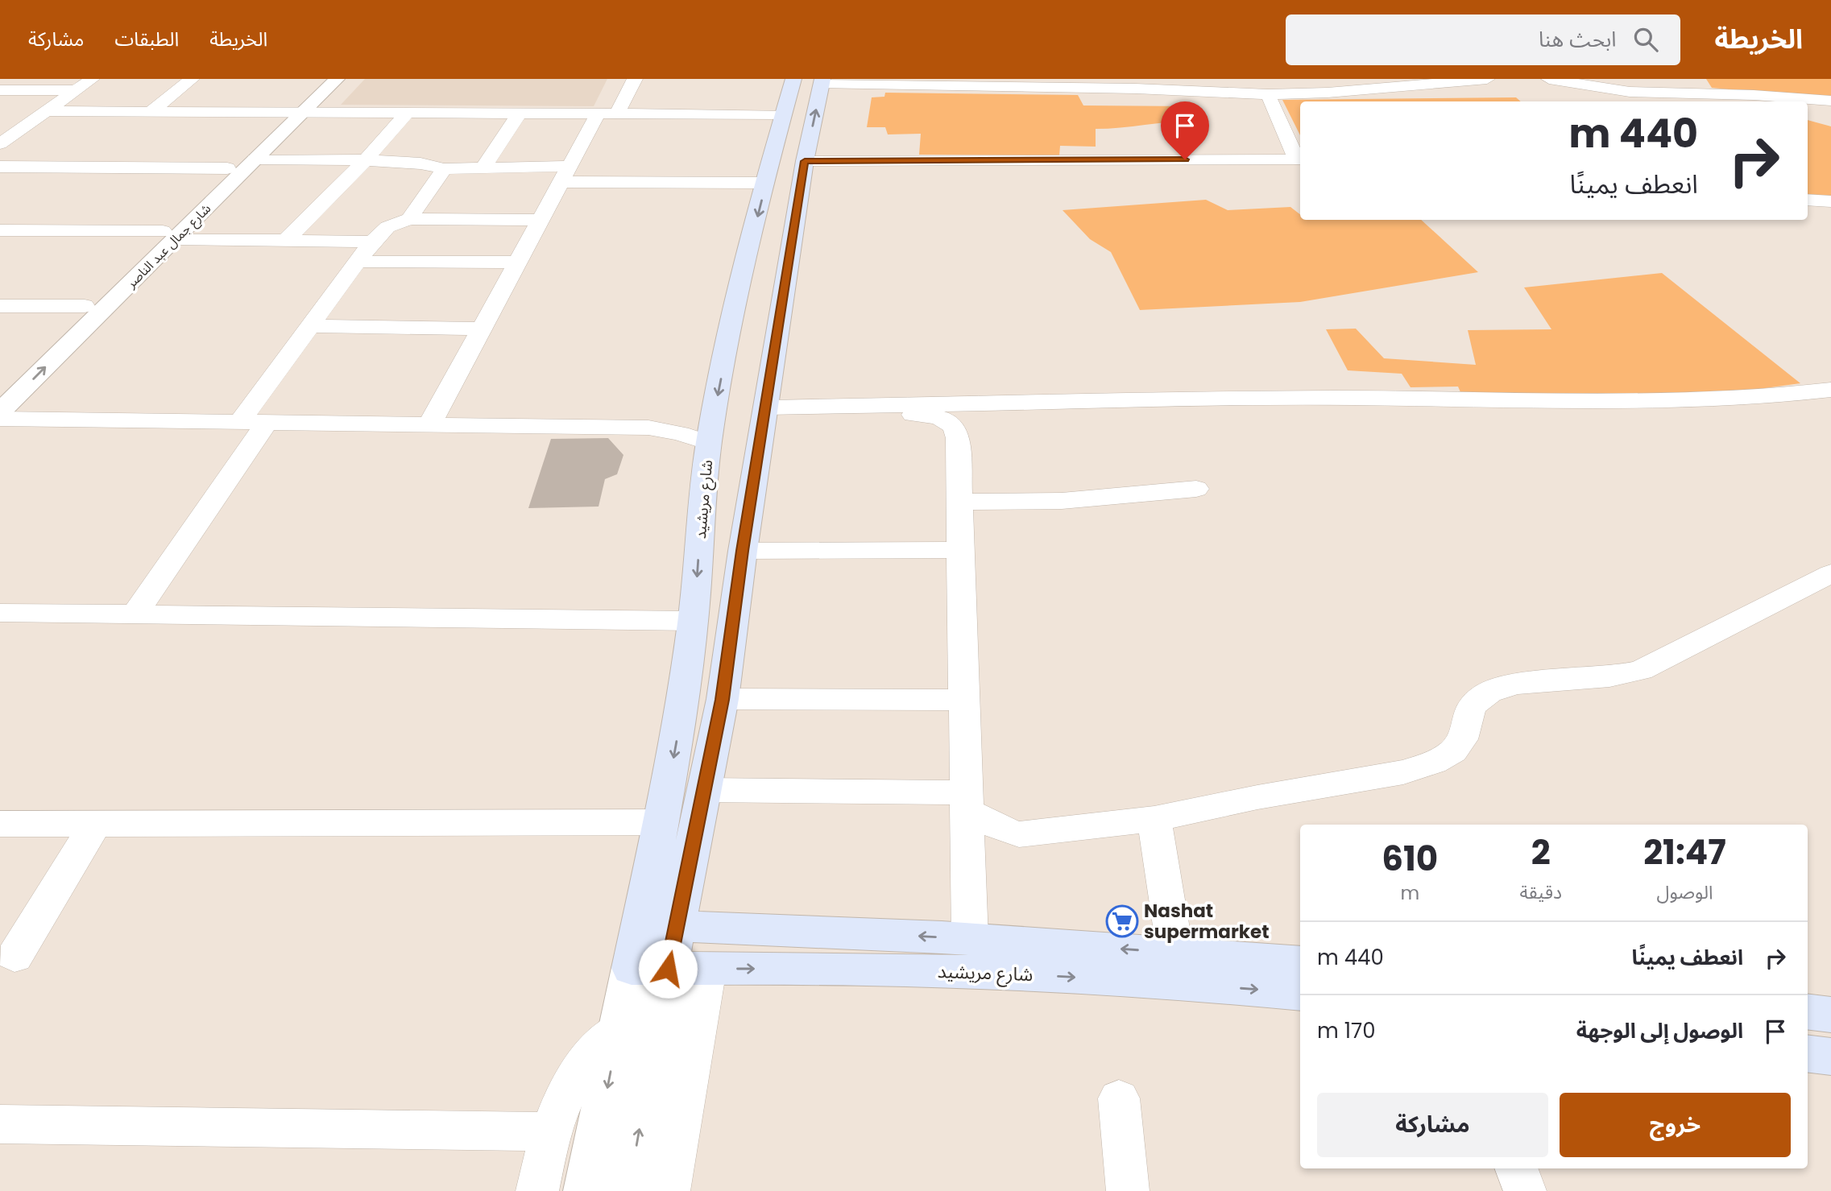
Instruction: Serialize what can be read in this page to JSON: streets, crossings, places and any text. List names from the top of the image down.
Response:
{
  "streets": {
    "main road": ["شارع مريشيد"],
    "street": ["شارع جمال عبد الناصر"]
  },
  "places": {
    "supermarket": ["Nashat supermarket"]
  },
  "page": {
    "header": "الخريطة",
    "search": "ابحث هنا",
    "nav": ["الخريطة", "الطبقات", "مشاركة"],
    "turn": ["440 m", "انعطف يمينًا"],
    "eta": [
      "21:47",
      "الوصول",
      "2",
      "دقيقة",
      "610",
      "m"
    ],
    "list": [
      {
        "name": "انعطف يمينًا",
        "value": "440 m"
      },
      {
        "name": "الوصول إلى الوجهة",
        "value": "170 m"
      }
    ],
    "buttons": ["خروج", "مشاركة"]
  }
}
